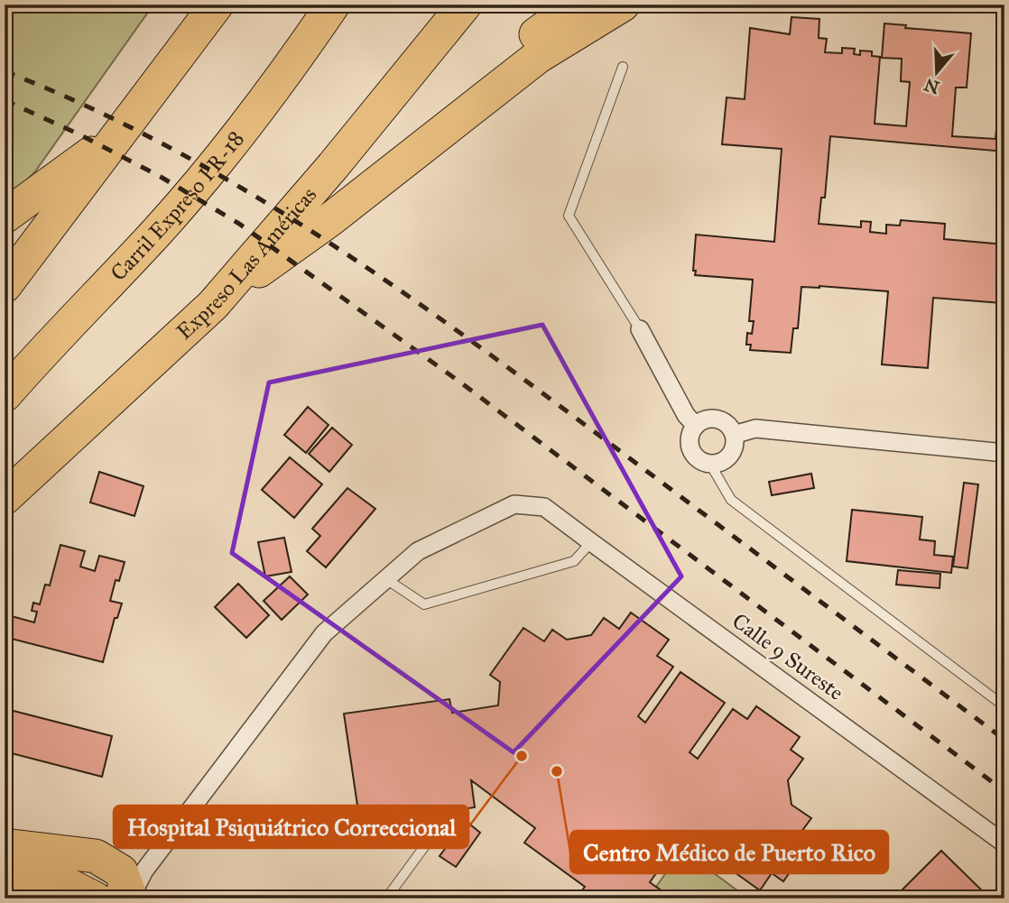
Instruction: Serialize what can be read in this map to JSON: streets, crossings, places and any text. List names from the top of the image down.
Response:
{
  "streets": {
    "highway": ["Carril Expreso PR-18", "Expreso Las Américas"],
    "street": ["Calle 9 Sureste"]
  },
  "places": ["Hospital Psiquiátrico Correccional", "Centro Médico de Puerto Rico"],
  "north": "bottom"
}
